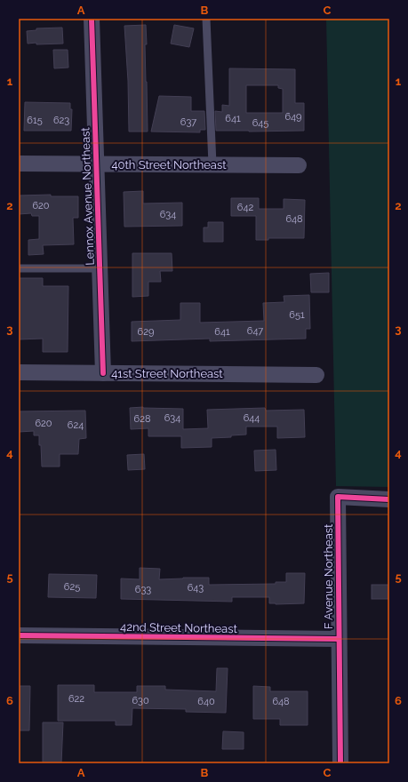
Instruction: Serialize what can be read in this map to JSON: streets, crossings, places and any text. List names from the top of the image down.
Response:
{
  "streets": {
    "street": [
      "40th Street Northeast",
      "Lennox Avenue Northeast",
      "41st Street Northeast",
      "F Avenue Northeast",
      "42nd Street Northeast"
    ]
  },
  "crossings": [
    ["40th Street Northeast", "Lennox Avenue Northeast"],
    ["Lennox Avenue Northeast", "41st Street Northeast"],
    ["F Avenue Northeast", "42nd Street Northeast"]
  ],
  "house_numbers": [
    "649",
    "641",
    "615",
    "623",
    "637",
    "645",
    "620",
    "642",
    "634",
    "648",
    "651",
    "647",
    "629",
    "641",
    "634",
    "644",
    "628",
    "620",
    "624",
    "625",
    "643",
    "633",
    "622",
    "630",
    "640",
    "648"
  ],
  "grid": {
    "columns": ["A", "B", "C"],
    "rows": [
      "1",
      "2",
      "3",
      "4",
      "5",
      "6"
    ]
  }
}
